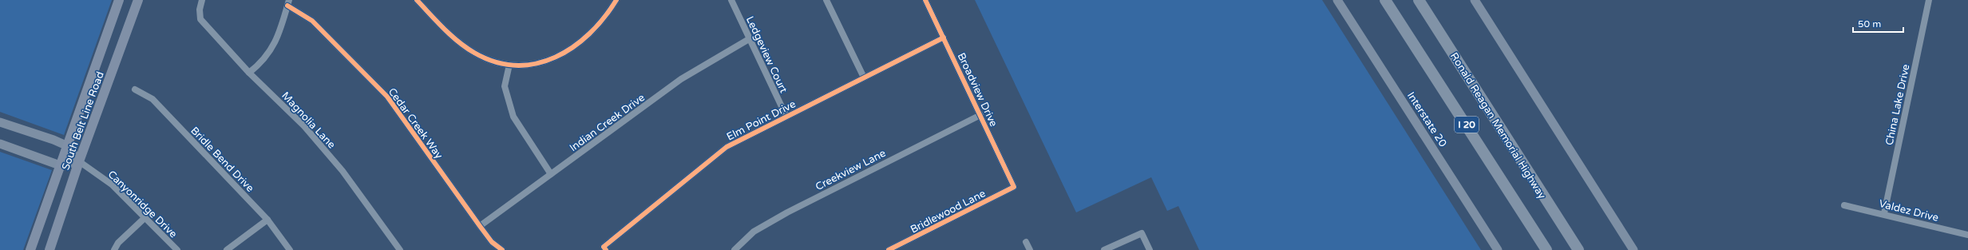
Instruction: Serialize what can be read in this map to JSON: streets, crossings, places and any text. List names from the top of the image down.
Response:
{
  "streets": {
    "highway": ["I 20", "Ronald Reagan Memorial Highway"],
    "main road": ["Interstate 20", "South Belt Line Road"],
    "street": [
      "Ledgeview Court",
      "Broadview Drive",
      "China Lake Drive",
      "Magnolia Lane",
      "Elm Point Drive",
      "Indian Creek Drive",
      "Cedar Creek Way",
      "Bridle Bend Drive",
      "Creekview Lane",
      "Canyonridge Drive",
      "Valdez Drive",
      "Bridlewood Lane"
    ]
  },
  "crossings": [
    ["Ledgeview Court", "Elm Point Drive"],
    ["Ledgeview Court", "Indian Creek Drive"],
    ["Broadview Drive", "Elm Point Drive"],
    ["Broadview Drive", "Creekview Lane"],
    ["Broadview Drive", "Bridlewood Lane"],
    ["China Lake Drive", "Valdez Drive"],
    ["South Belt Line Road", "Canyonridge Drive"],
    ["Indian Creek Drive", "Cedar Creek Way"]
  ],
  "scale_bar": "50 m"
}
